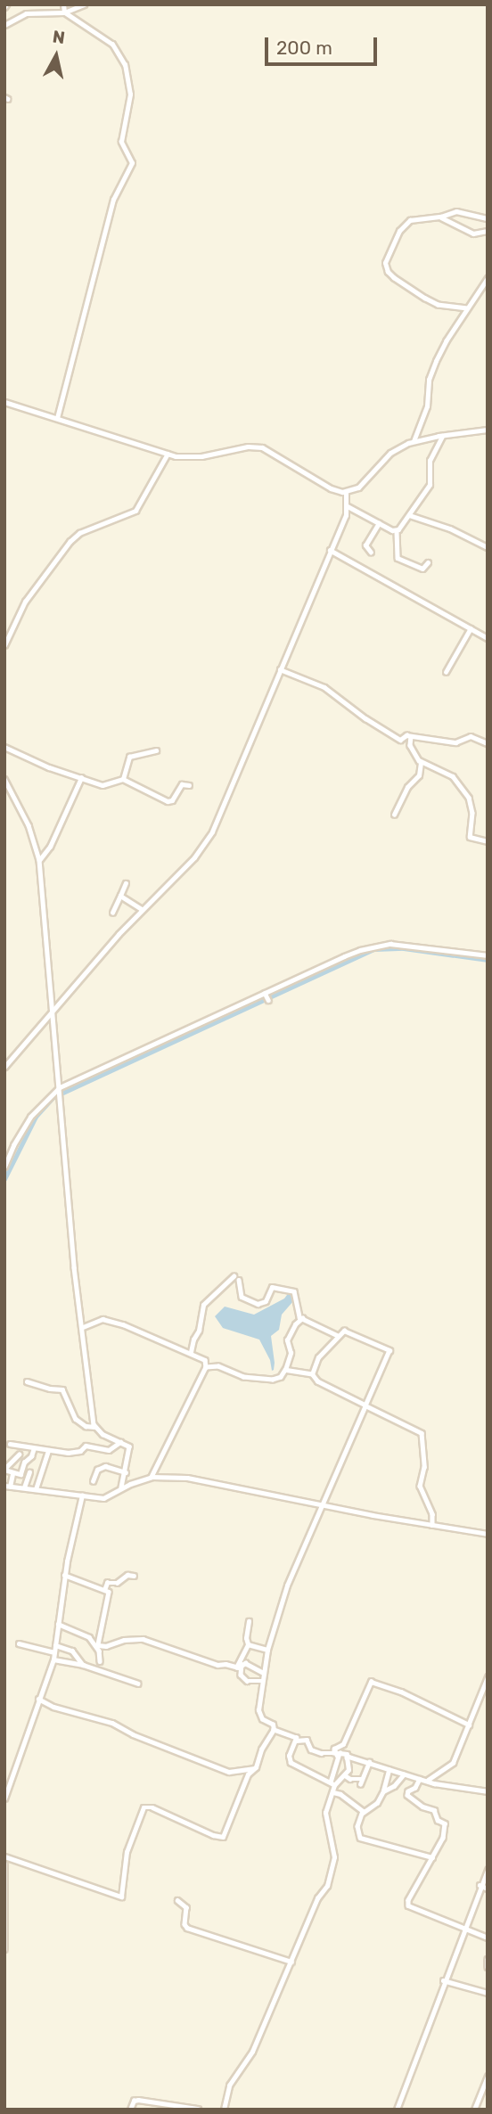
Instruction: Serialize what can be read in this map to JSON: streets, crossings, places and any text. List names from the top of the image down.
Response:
{
  "scale_bar": "200 m",
  "north": "top"
}
